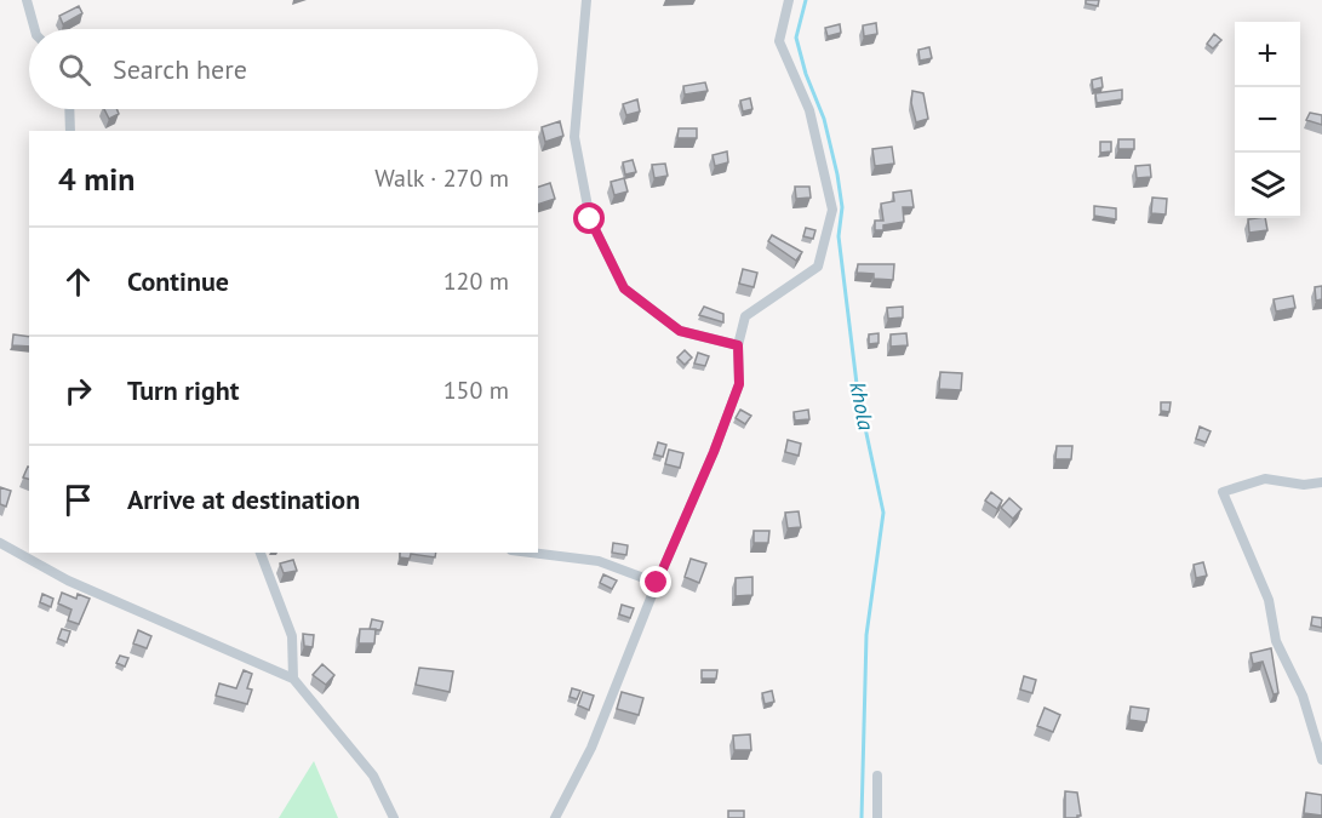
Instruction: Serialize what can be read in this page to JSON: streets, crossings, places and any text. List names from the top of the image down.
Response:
{
  "water": ["khola"],
  "page": {
    "map_buttons": ["+", "−"],
    "search": "Search here",
    "heading": ["4 min", "Walk · 270 m"],
    "list": [
      ["Continue", "120 m"],
      ["Turn right", "150 m"],
      "Arrive at destination"
    ]
  }
}
